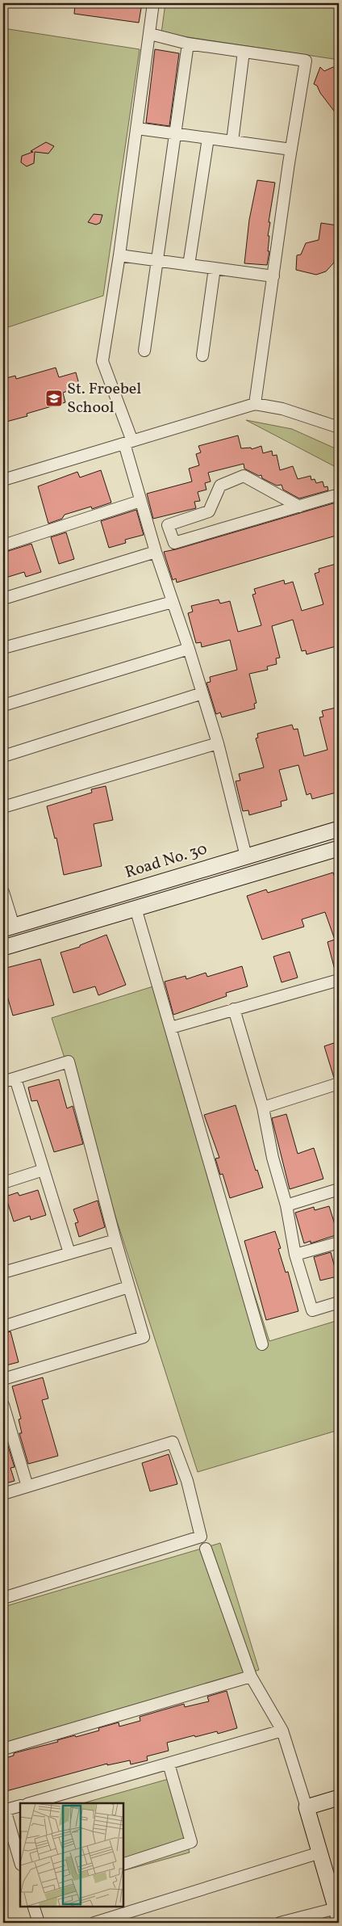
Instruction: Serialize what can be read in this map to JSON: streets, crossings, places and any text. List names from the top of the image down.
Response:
{
  "streets": {
    "street": ["Road No. 30"]
  },
  "places": {
    "school or university": ["St. Froebel School"]
  }
}
